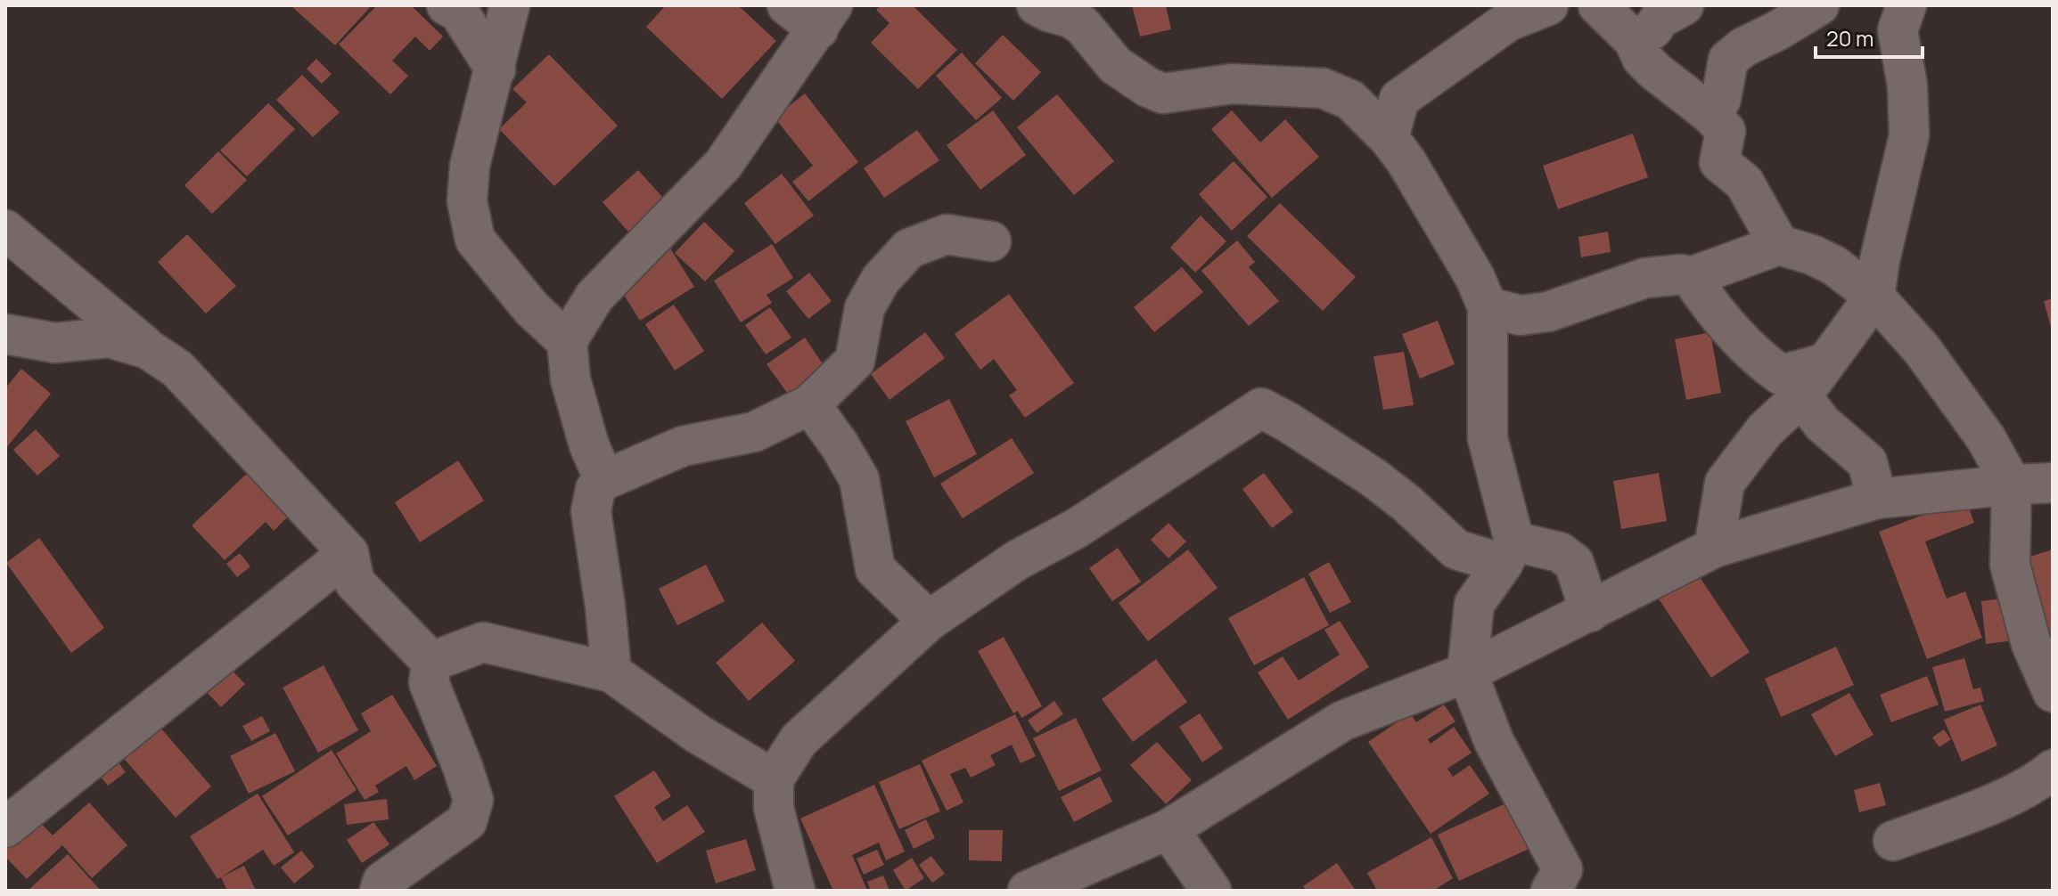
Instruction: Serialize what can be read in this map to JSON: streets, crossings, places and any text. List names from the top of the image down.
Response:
{
  "scale_bar": "20 m"
}
